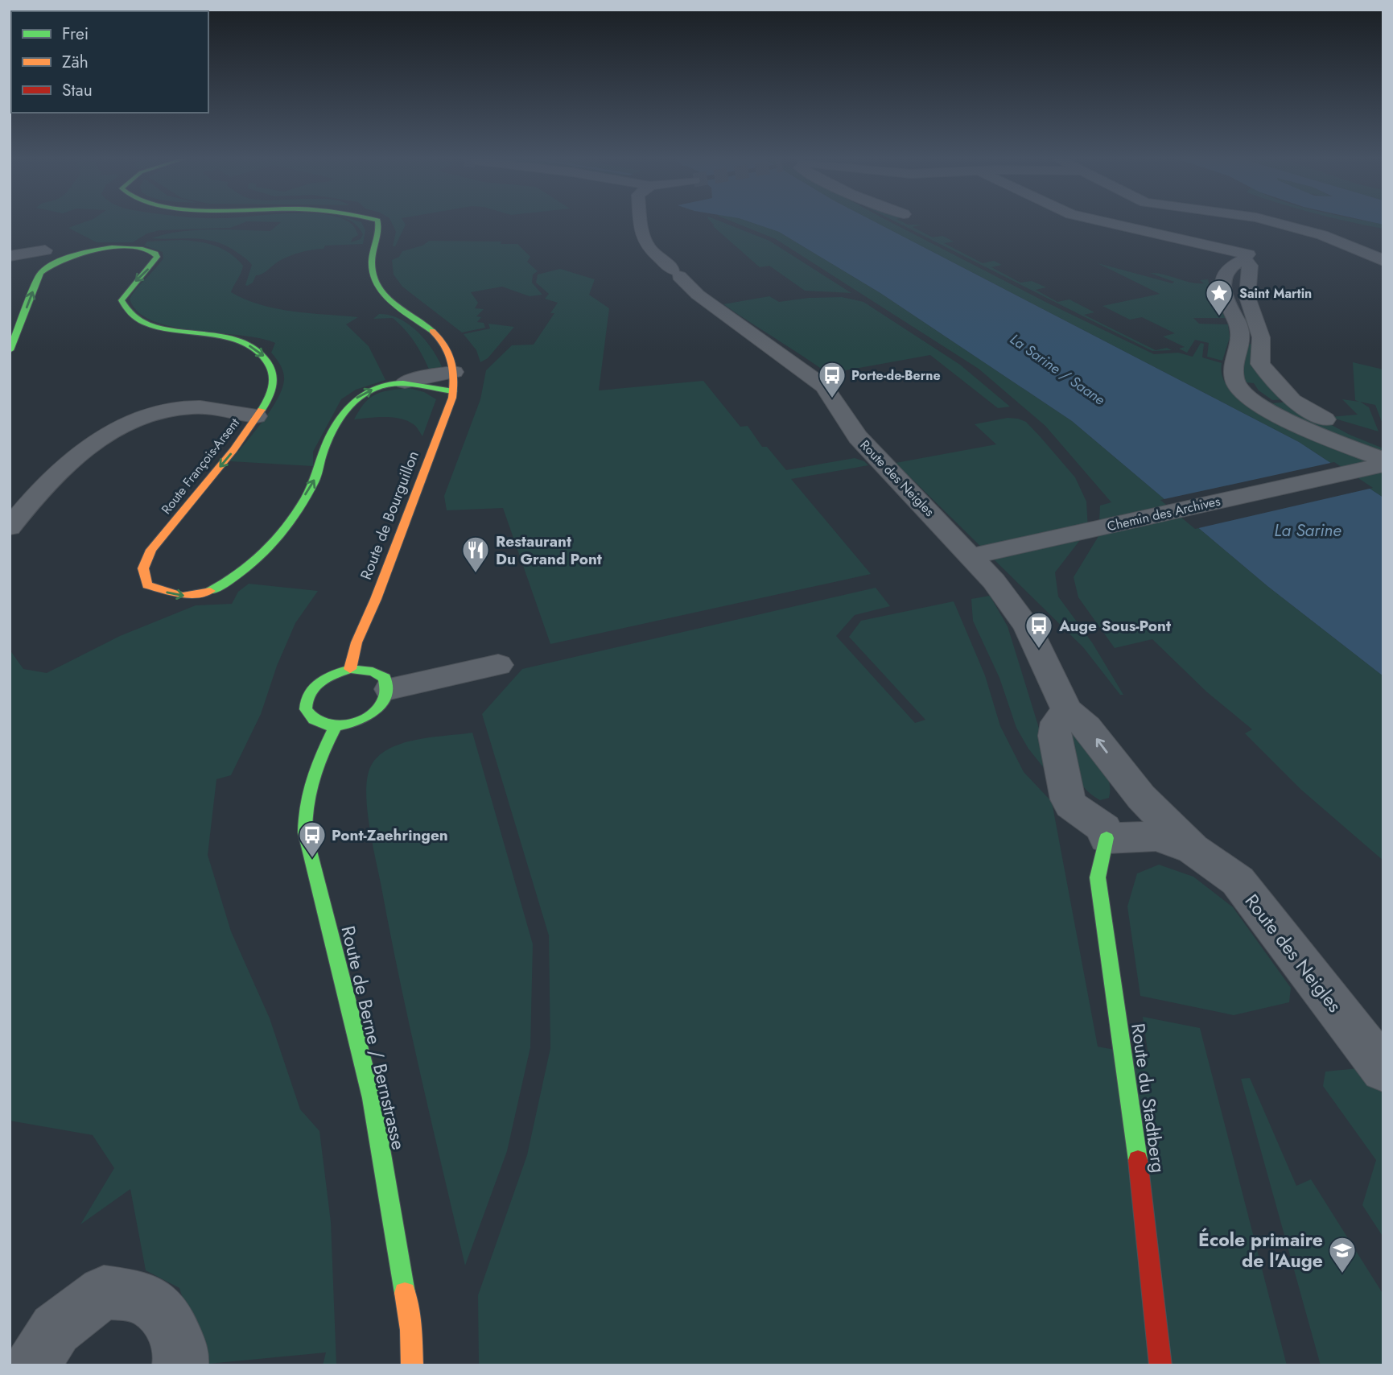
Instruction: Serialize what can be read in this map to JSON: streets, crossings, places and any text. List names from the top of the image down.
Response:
{
  "streets": {
    "main road": [
      "Route François-Arsent",
      "Route de Bourguillon",
      "Route de Berne / Bernstrasse",
      "Route du Stadtberg"
    ],
    "street": ["Route des Neigles", "Chemin des Archives"]
  },
  "crossings": [
    ["Route des Neigles", "Chemin des Archives"],
    ["Route des Neigles", "Route du Stadtberg"],
    ["Route de Bourguillon", "Route de Berne / Bernstrasse"]
  ],
  "water": ["La Sarine / Saane", "La Sarine"],
  "places": {
    "place": ["Saint Martin"],
    "bus stop": ["Porte-de-Berne", "Auge Sous-Pont", "Pont-Zaehringen"],
    "restaurant": ["Restaurant Du Grand Pont"],
    "school or university": ["École primaire de l'Auge"]
  },
  "legend": ["Frei", "Zäh", "Stau"]
}
